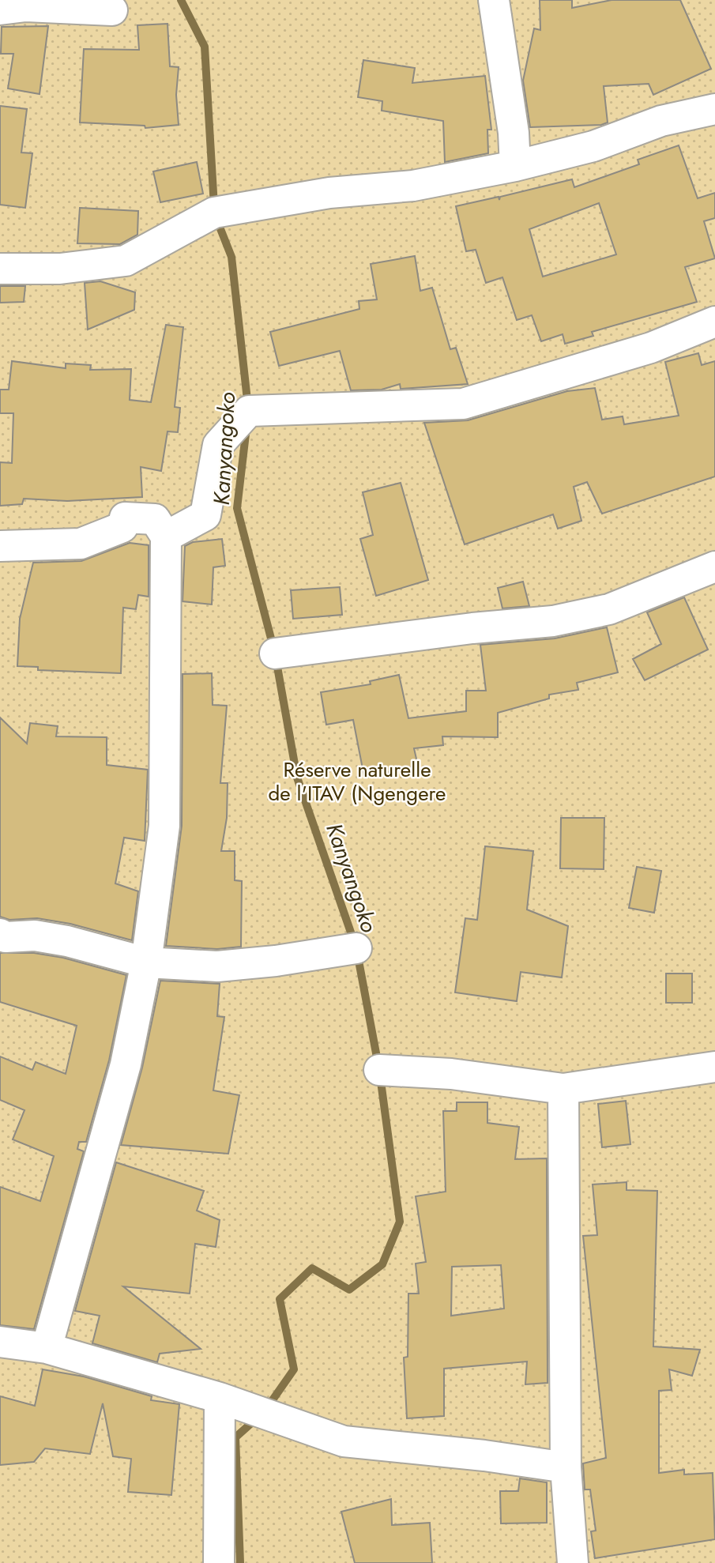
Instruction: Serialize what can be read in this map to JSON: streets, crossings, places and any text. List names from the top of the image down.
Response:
{
  "water": ["Kanyangoko"],
  "parks": ["Réserve naturelle de l'ITAV (Ngengere"]
}
